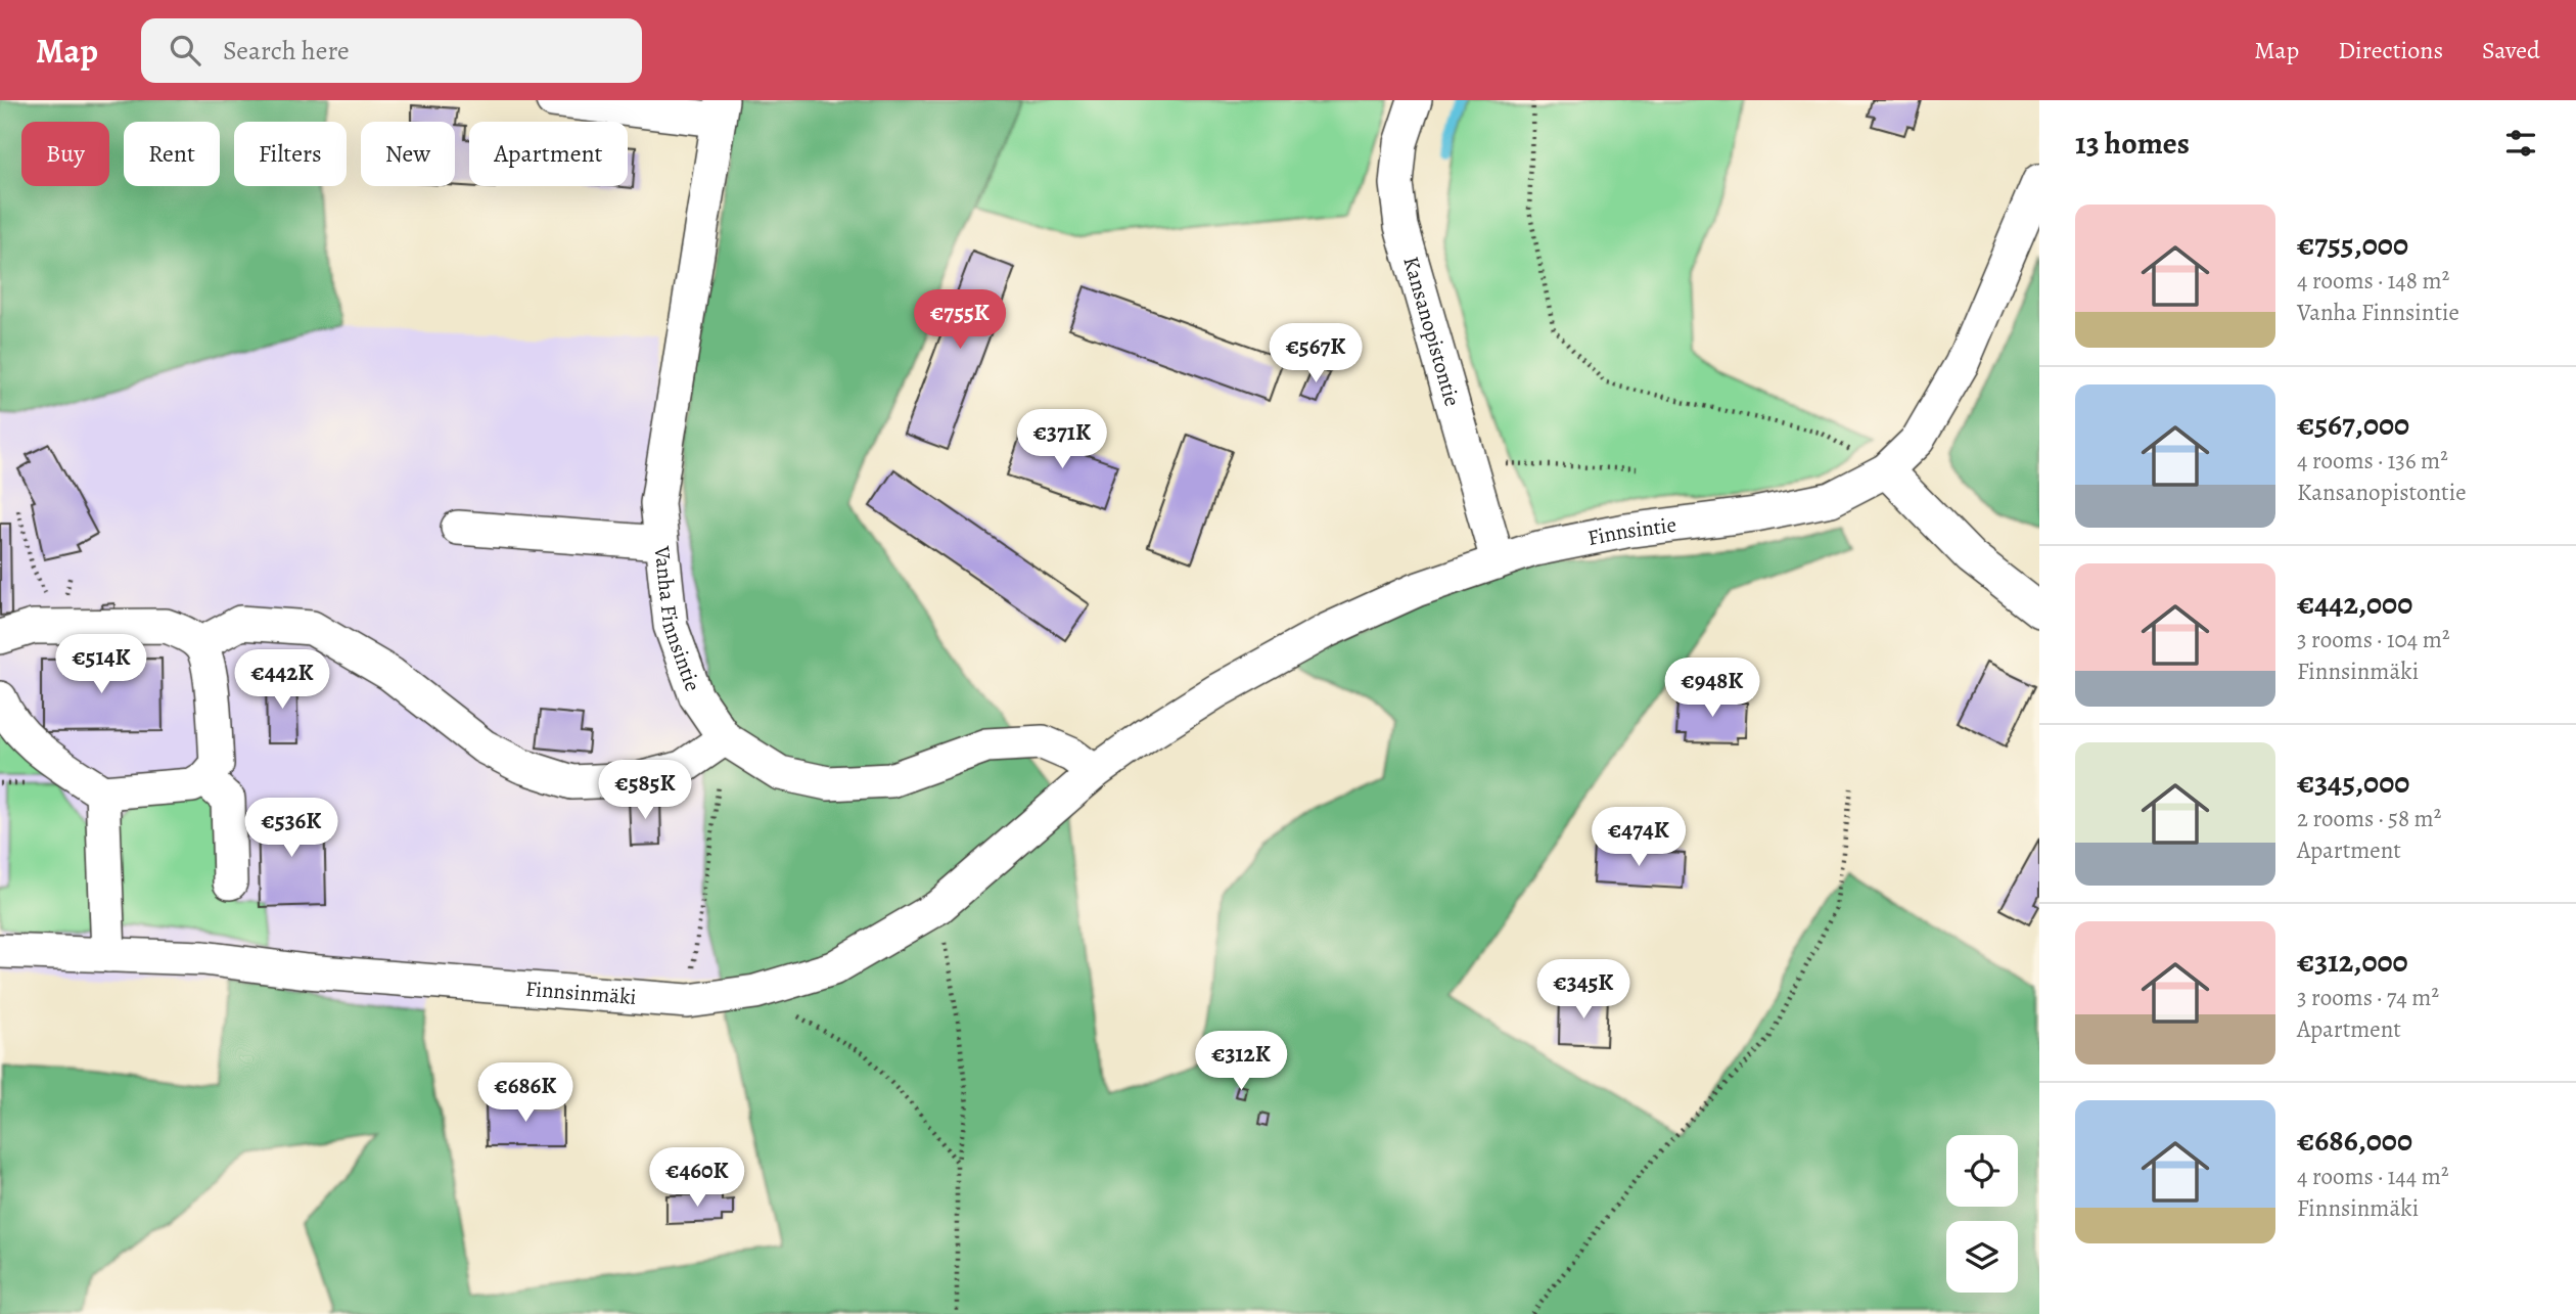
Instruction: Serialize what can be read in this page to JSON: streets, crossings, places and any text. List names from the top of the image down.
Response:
{
  "streets": {
    "street": [
      "Kansanopistontie",
      "Finnsintie",
      "Vanha Finnsintie",
      "Finnsinmäki"
    ]
  },
  "crossings": [
    ["Kansanopistontie", "Finnsintie"],
    ["Finnsintie", "Vanha Finnsintie"],
    ["Finnsintie", "Finnsinmäki"],
    ["Vanha Finnsintie", "Finnsinmäki"]
  ],
  "page": {
    "header": "Map",
    "search": "Search here",
    "nav": ["Map", "Directions", "Saved"],
    "heading": "13 homes",
    "chip": [
      "Buy",
      "Rent",
      "Filters",
      "New",
      "Apartment"
    ],
    "list": [
      {
        "name": "€755,000",
        "note": "4 rooms · 148 m² · Vanha Finnsintie"
      },
      {
        "name": "€567,000",
        "note": "4 rooms · 136 m² · Kansanopistontie"
      },
      {
        "name": "€442,000",
        "note": "3 rooms · 104 m² · Finnsinmäki"
      },
      {
        "name": "€345,000",
        "note": "2 rooms · 58 m² · Apartment"
      },
      {
        "name": "€312,000",
        "note": "3 rooms · 74 m² · Apartment"
      },
      {
        "name": "€686,000",
        "note": "4 rooms · 144 m² · Finnsinmäki"
      }
    ],
    "price": [
      "€755K",
      "€567K",
      "€371K",
      "€514K",
      "€442K",
      "€948K",
      "€585K",
      "€536K",
      "€474K",
      "€345K",
      "€312K",
      "€686K",
      "€460K"
    ]
  }
}
